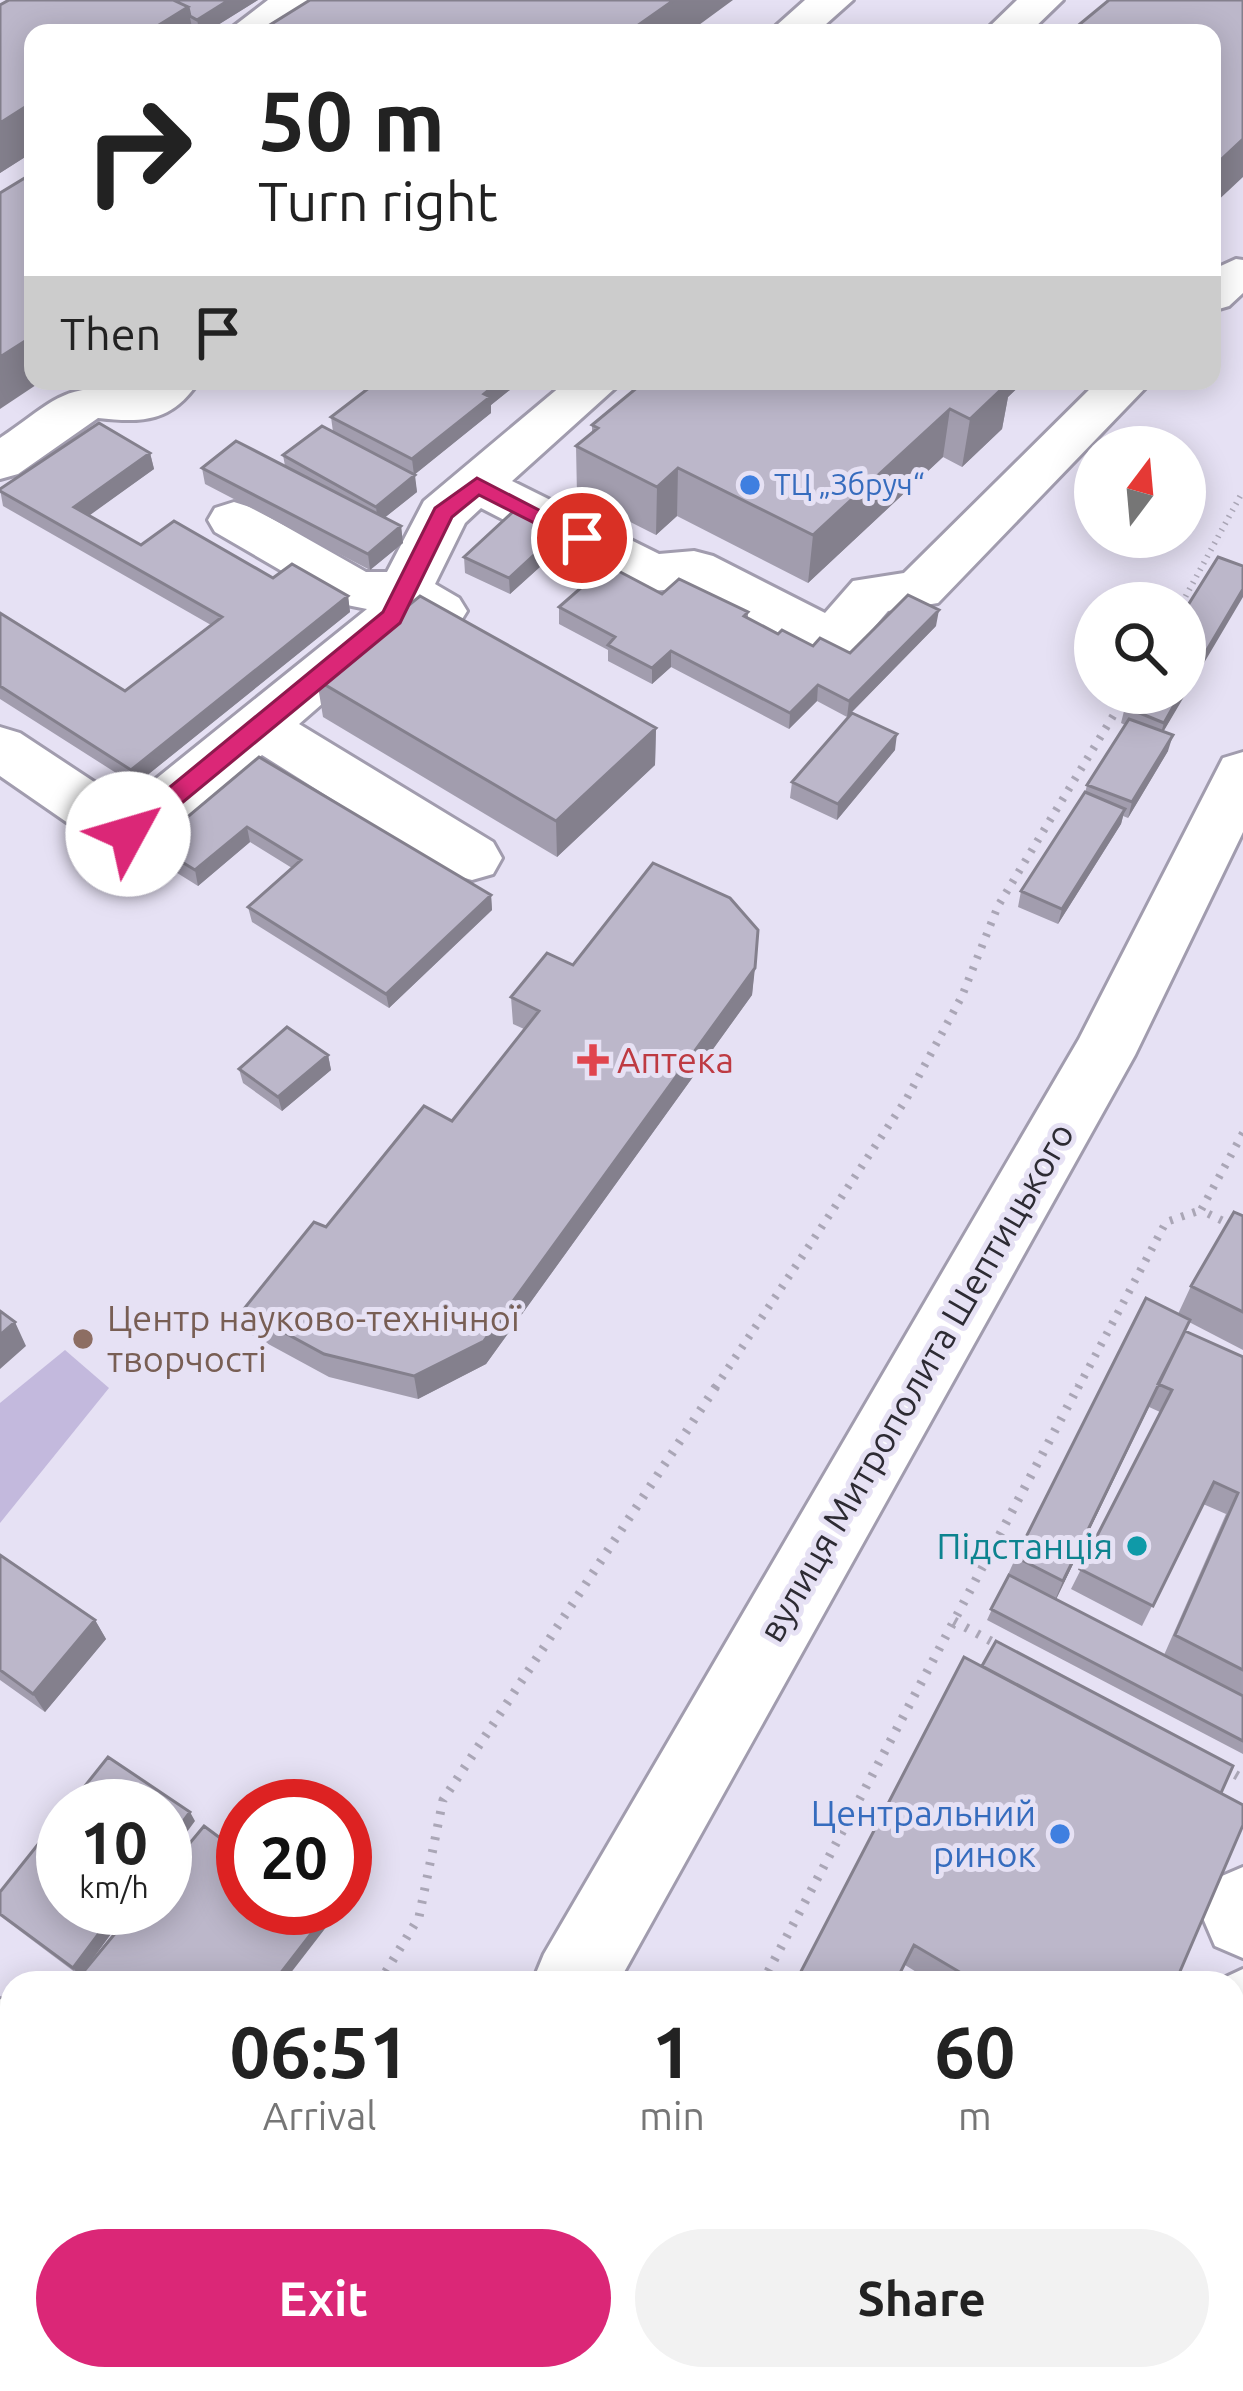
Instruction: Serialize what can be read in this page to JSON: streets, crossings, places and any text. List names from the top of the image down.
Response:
{
  "streets": {
    "street": ["вулиця Митрополита Шептицького"]
  },
  "places": {
    "other": [
      "ТЦ „Збруч“",
      "Центр науково-технічної творчості",
      "Підстанція",
      "Центральний ринок"
    ],
    "health": ["Аптека"]
  },
  "north": "top",
  "page": {
    "turn": ["50 m", "Turn right"],
    "then": "Then",
    "speed": "10 km/h",
    "limit": "20",
    "eta": [
      "06:51",
      "Arrival",
      "1",
      "min",
      "60",
      "m"
    ],
    "buttons": ["Exit", "Share"]
  }
}
